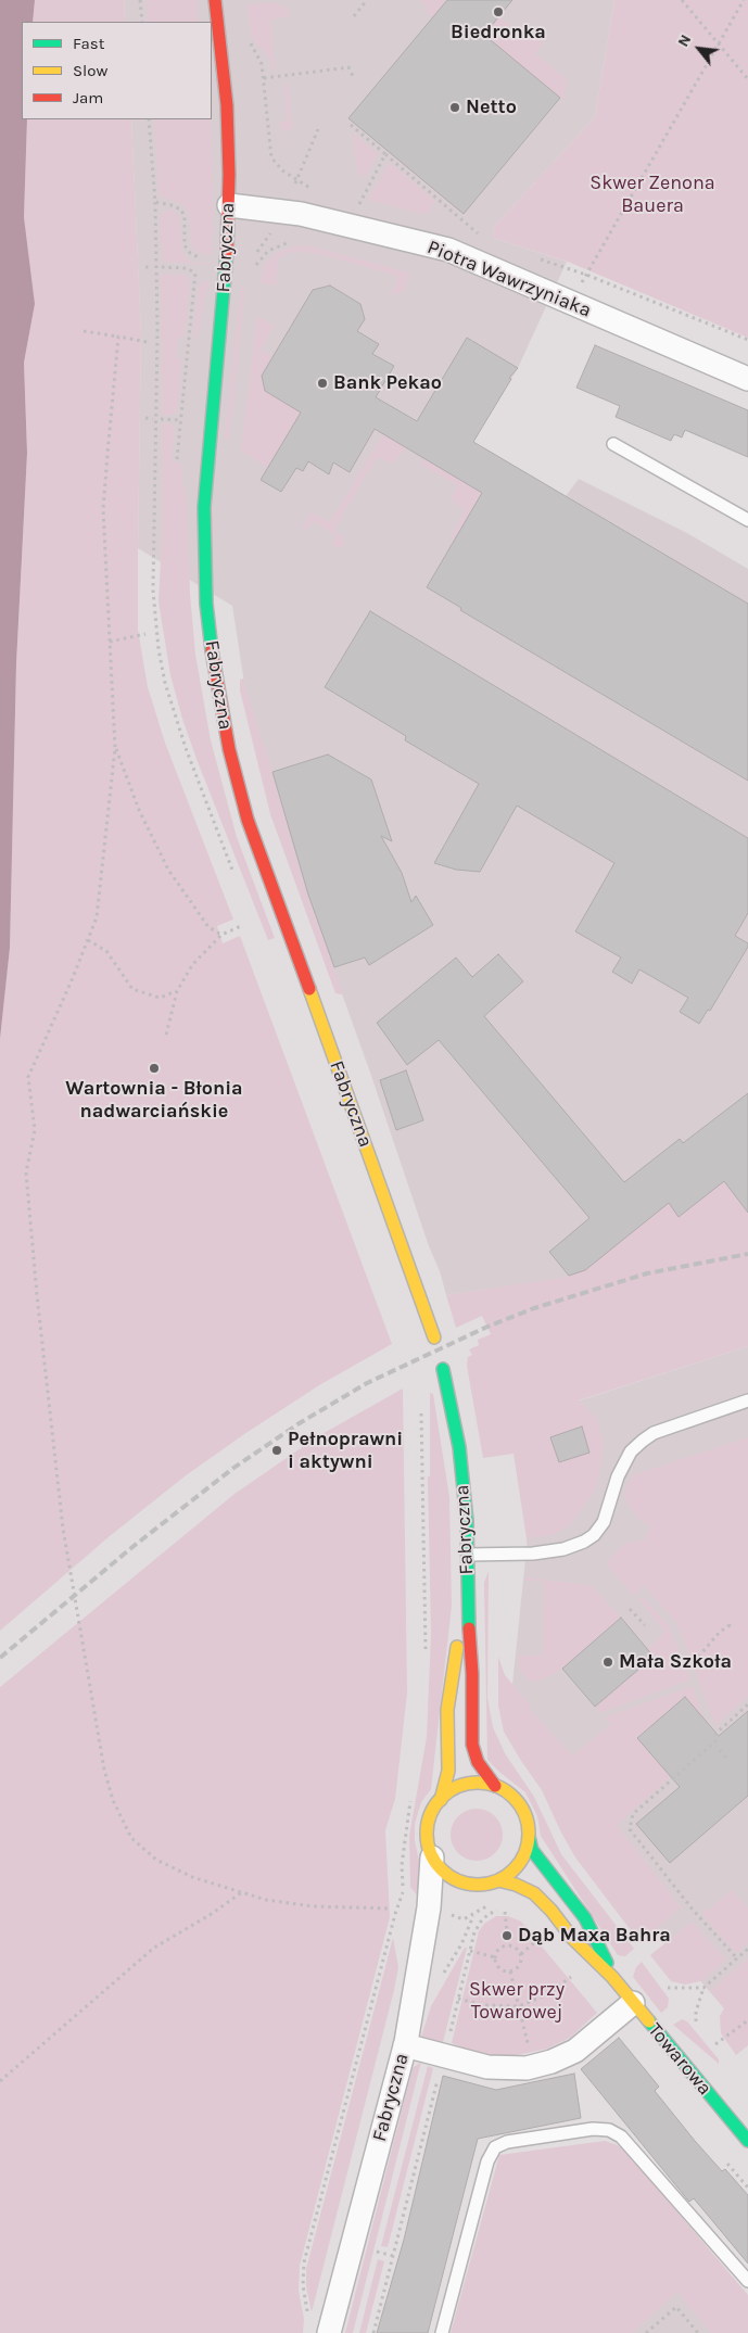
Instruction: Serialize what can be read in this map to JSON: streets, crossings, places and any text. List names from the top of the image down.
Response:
{
  "streets": {
    "street": ["Fabryczna", "Piotra Wawrzyniaka", "Towarowa"]
  },
  "crossings": [
    ["Fabryczna", "Piotra Wawrzyniaka"],
    ["Fabryczna", "Towarowa"]
  ],
  "parks": ["Skwer Zenona Bauera", "Skwer przy Towarowej"],
  "places": [
    "Biedronka",
    "Netto",
    "Bank Pekao",
    "Wartownia - Błonia nadwarciańskie",
    "Pełnoprawni i aktywni",
    "Mała Szkoła",
    "Dąb Maxa Bahra"
  ],
  "legend": ["Fast", "Slow", "Jam"],
  "north": "top left"
}
